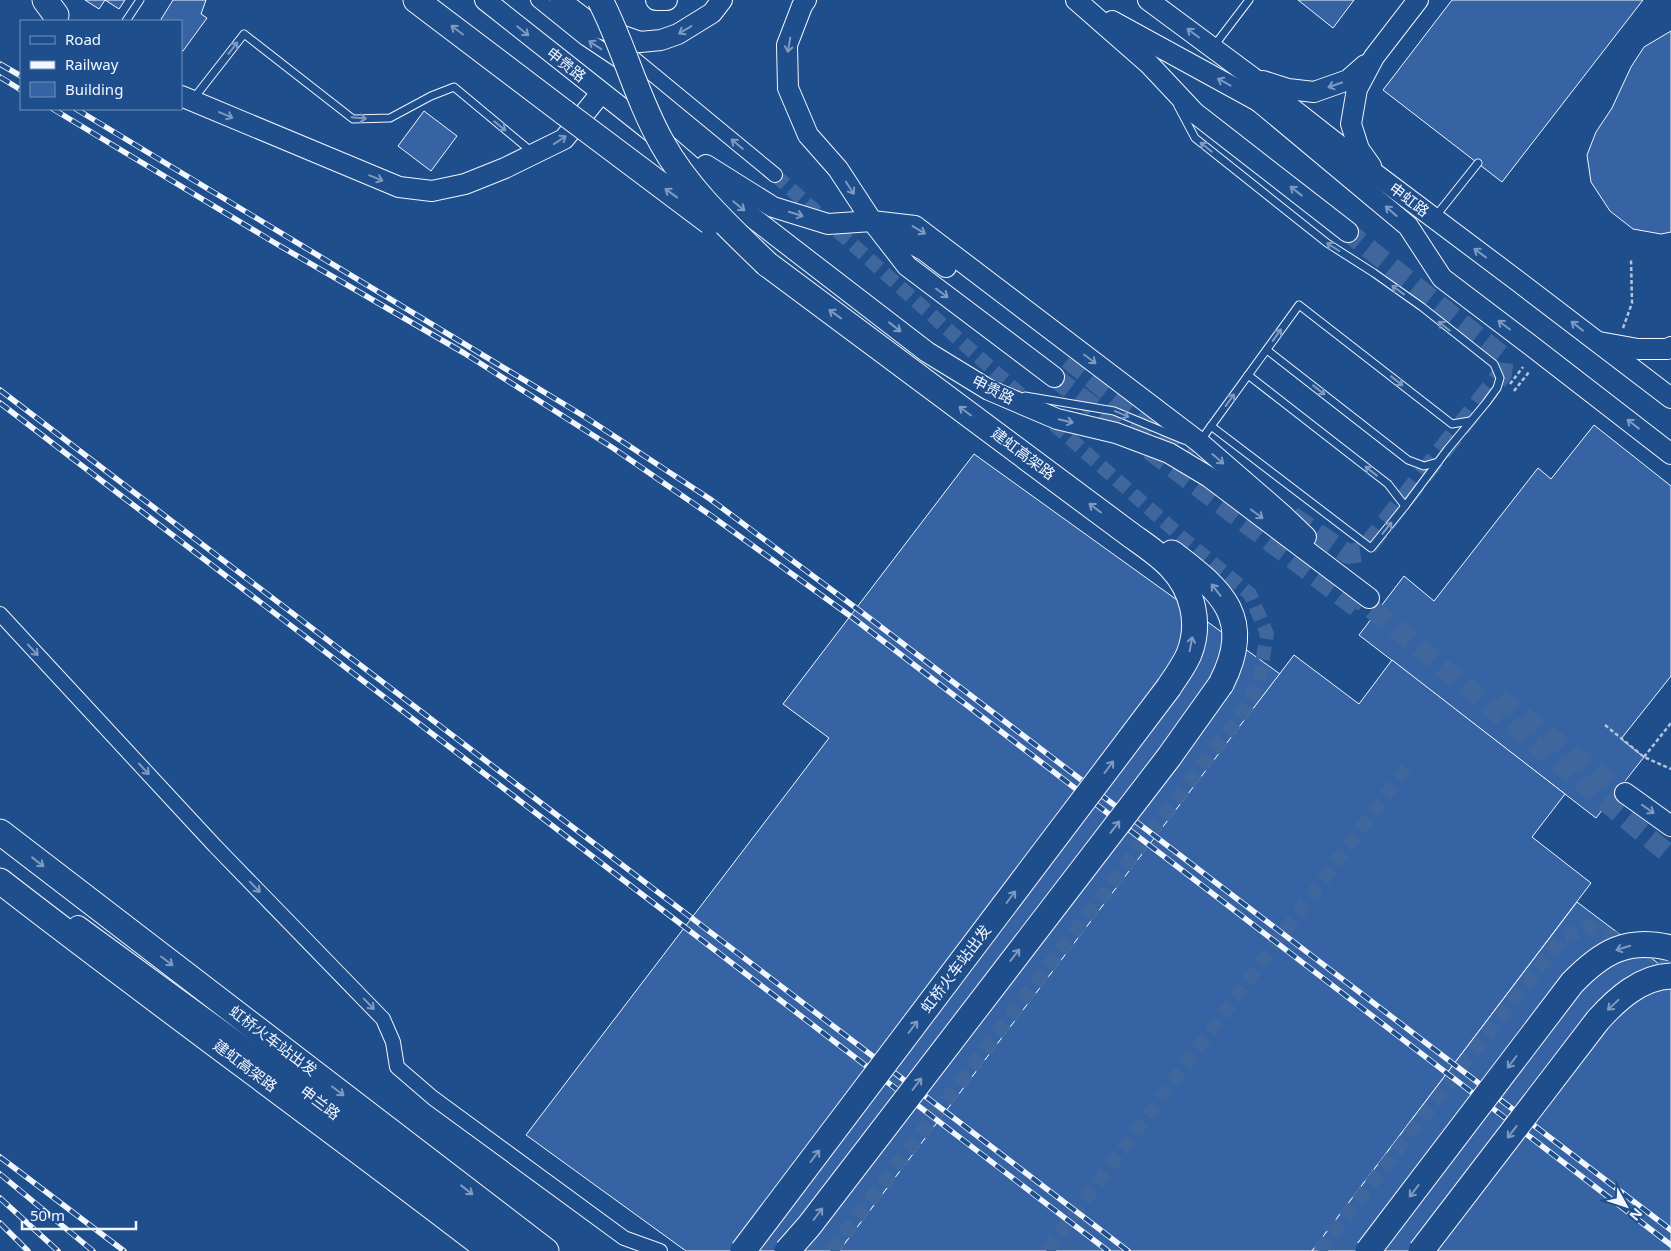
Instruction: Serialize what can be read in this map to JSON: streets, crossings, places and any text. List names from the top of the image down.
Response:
{
  "streets": {
    "highway": ["建虹高架路", "虹桥火车站出发"],
    "street": ["申贵路", "申虹路", "申兰路"]
  },
  "crossings": [
    ["建虹高架路", "虹桥火车站出发"]
  ],
  "one_way": ["建虹高架路"],
  "legend": ["Road", "Railway", "Building"],
  "scale_bar": "50 m",
  "north": "bottom right"
}
